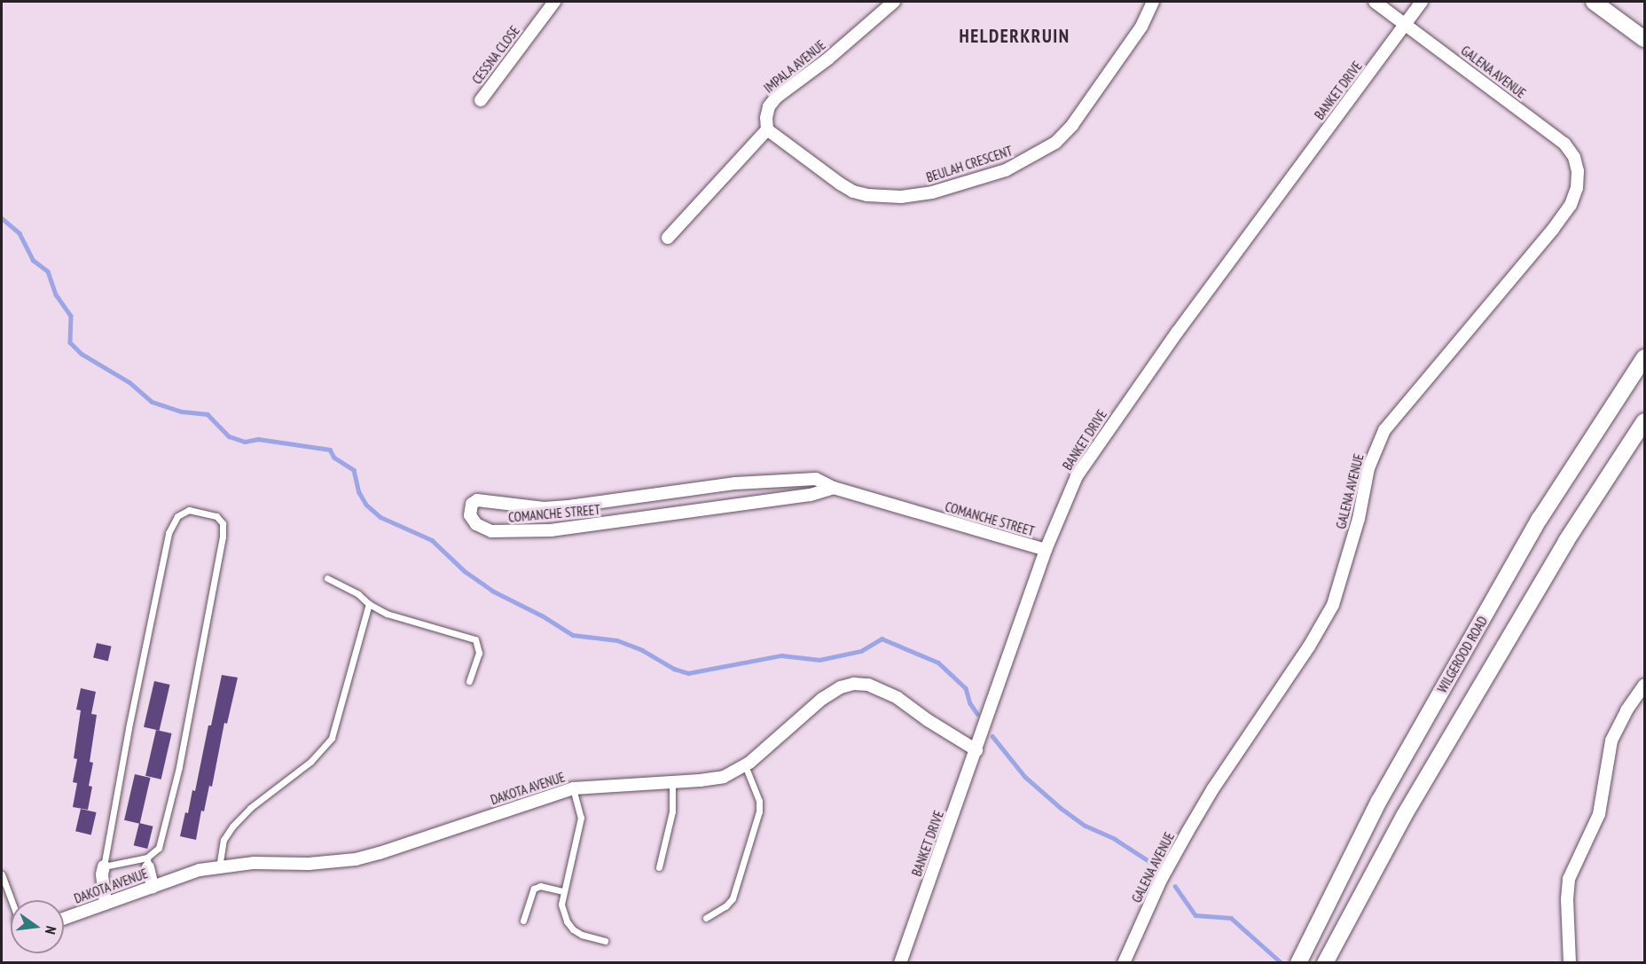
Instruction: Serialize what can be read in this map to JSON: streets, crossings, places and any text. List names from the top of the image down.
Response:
{
  "streets": {
    "street": [
      "CESSNA CLOSE",
      "IMPALA AVENUE",
      "GALENA AVENUE",
      "BANKET DRIVE",
      "BEULAH CRESCENT",
      "COMANCHE STREET",
      "WILGEROOD ROAD",
      "DAKOTA AVENUE"
    ]
  },
  "crossings": [
    ["IMPALA AVENUE", "BEULAH CRESCENT"],
    ["GALENA AVENUE", "BANKET DRIVE"],
    ["BANKET DRIVE", "COMANCHE STREET"],
    ["BANKET DRIVE", "DAKOTA AVENUE"]
  ],
  "districts": ["HELDERKRUIN"],
  "north": "right"
}
